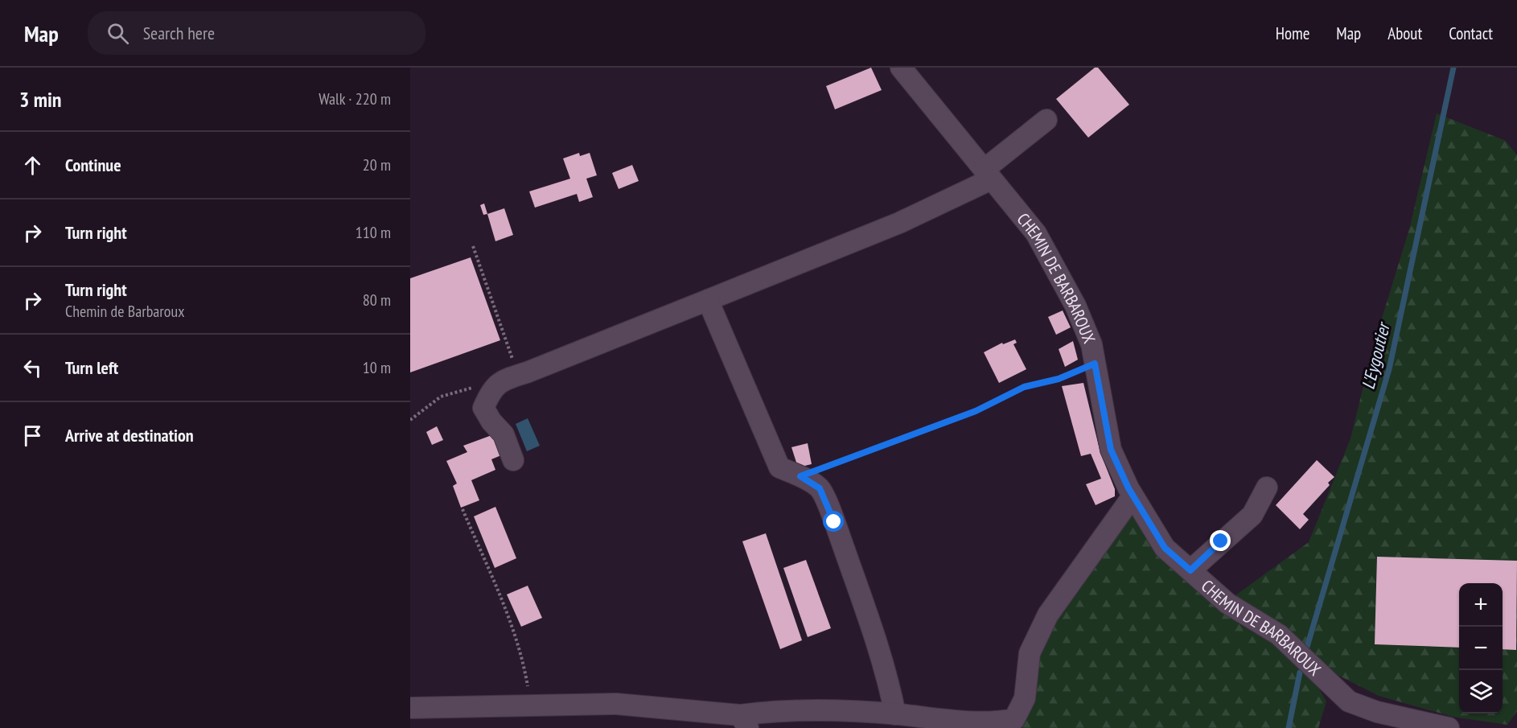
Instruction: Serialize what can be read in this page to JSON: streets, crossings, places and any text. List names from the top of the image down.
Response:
{
  "streets": {
    "street": ["CHEMIN DE BARBAROUX"]
  },
  "water": ["L'Eygoutier"],
  "page": {
    "header": "Map",
    "search": "Search here",
    "nav": [
      "Home",
      "Map",
      "About",
      "Contact"
    ],
    "heading": ["3 min", "Walk · 220 m"],
    "list": [
      ["Continue", "20 m"],
      ["Turn right", "110 m"],
      ["Turn right", "Chemin de Barbaroux", "80 m"],
      ["Turn left", "10 m"],
      "Arrive at destination"
    ],
    "map_buttons": ["+", "−"]
  }
}
